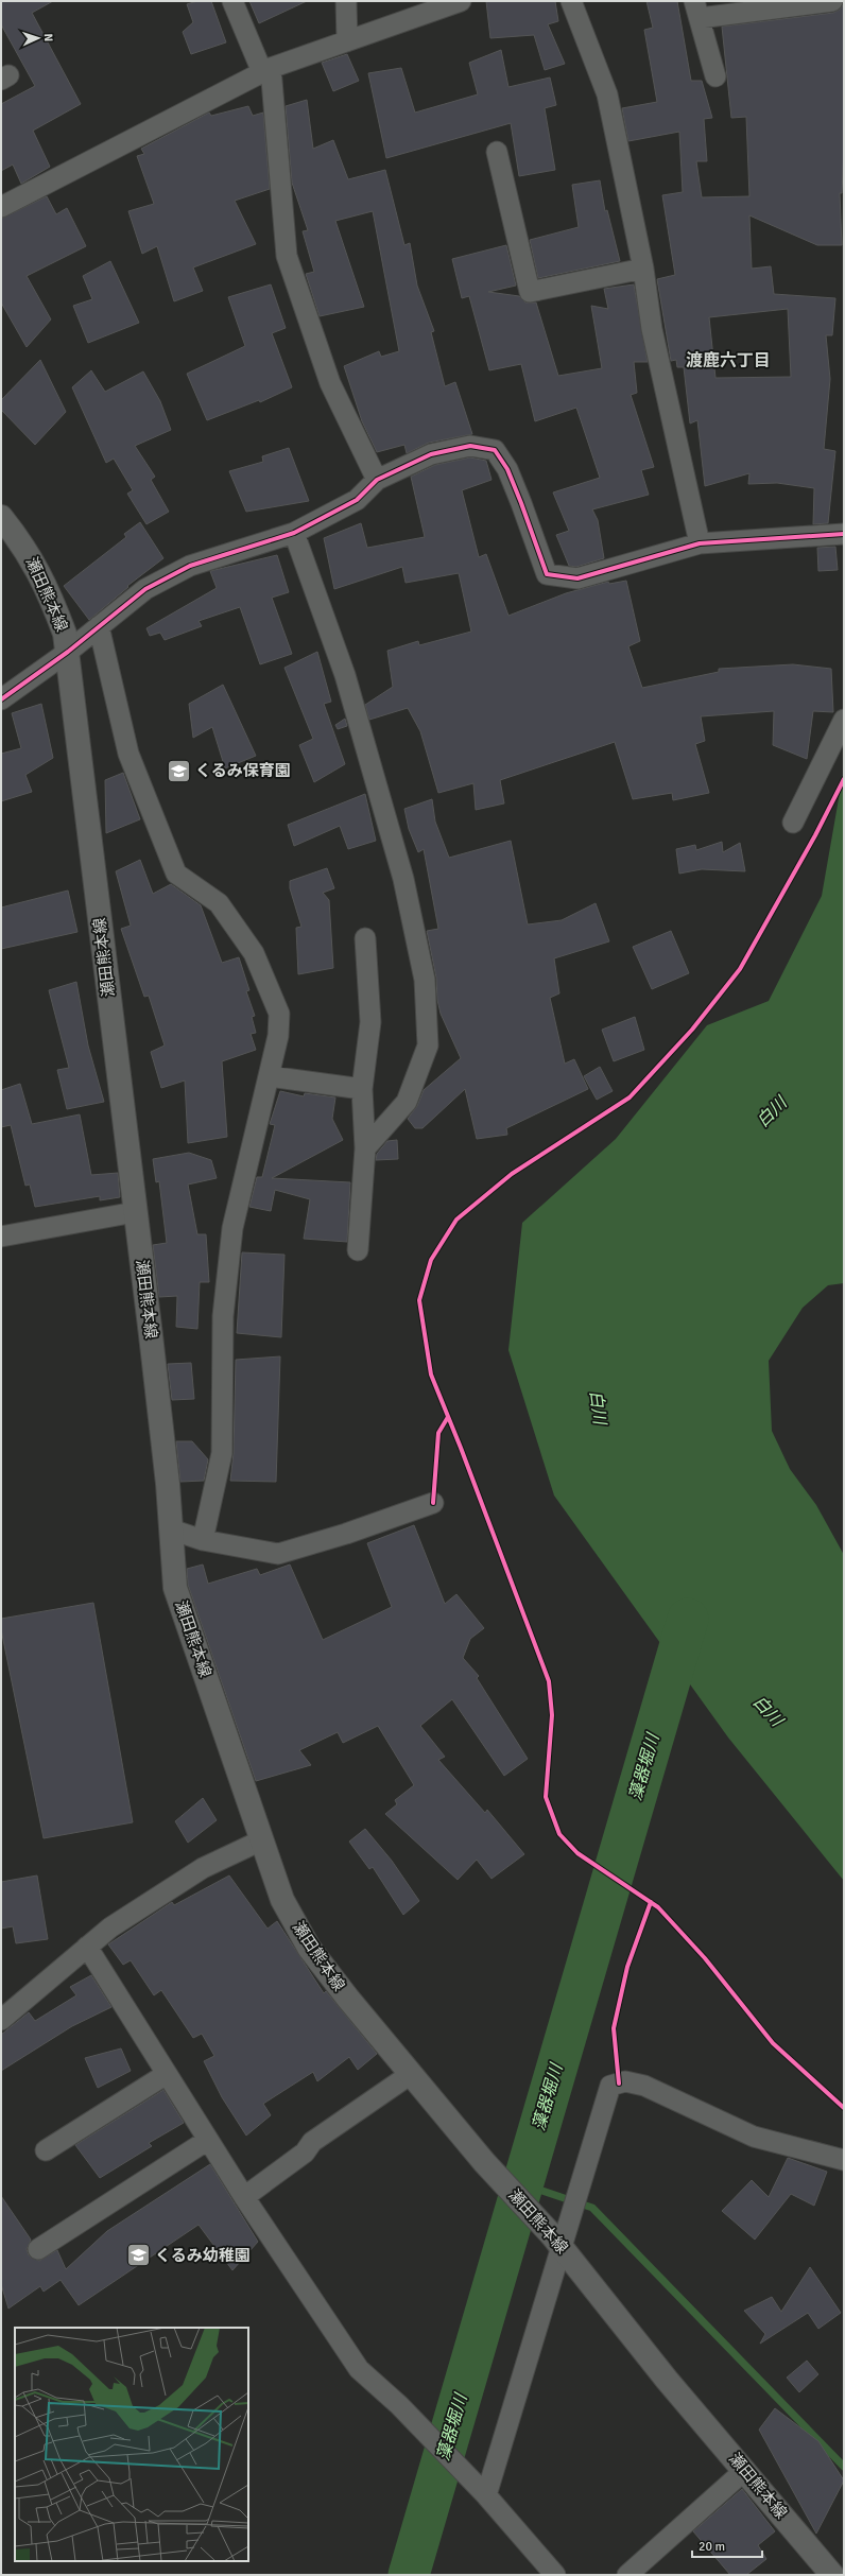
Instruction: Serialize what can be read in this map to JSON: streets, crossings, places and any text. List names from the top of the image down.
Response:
{
  "streets": {
    "main road": ["瀬田熊本線"]
  },
  "districts": ["渡鹿六丁目"],
  "water": ["白川", "藻器堀川"],
  "places": {
    "school or university": ["くるみ保育園", "くるみ幼稚園"]
  },
  "scale_bar": "20 m",
  "north": "right"
}
